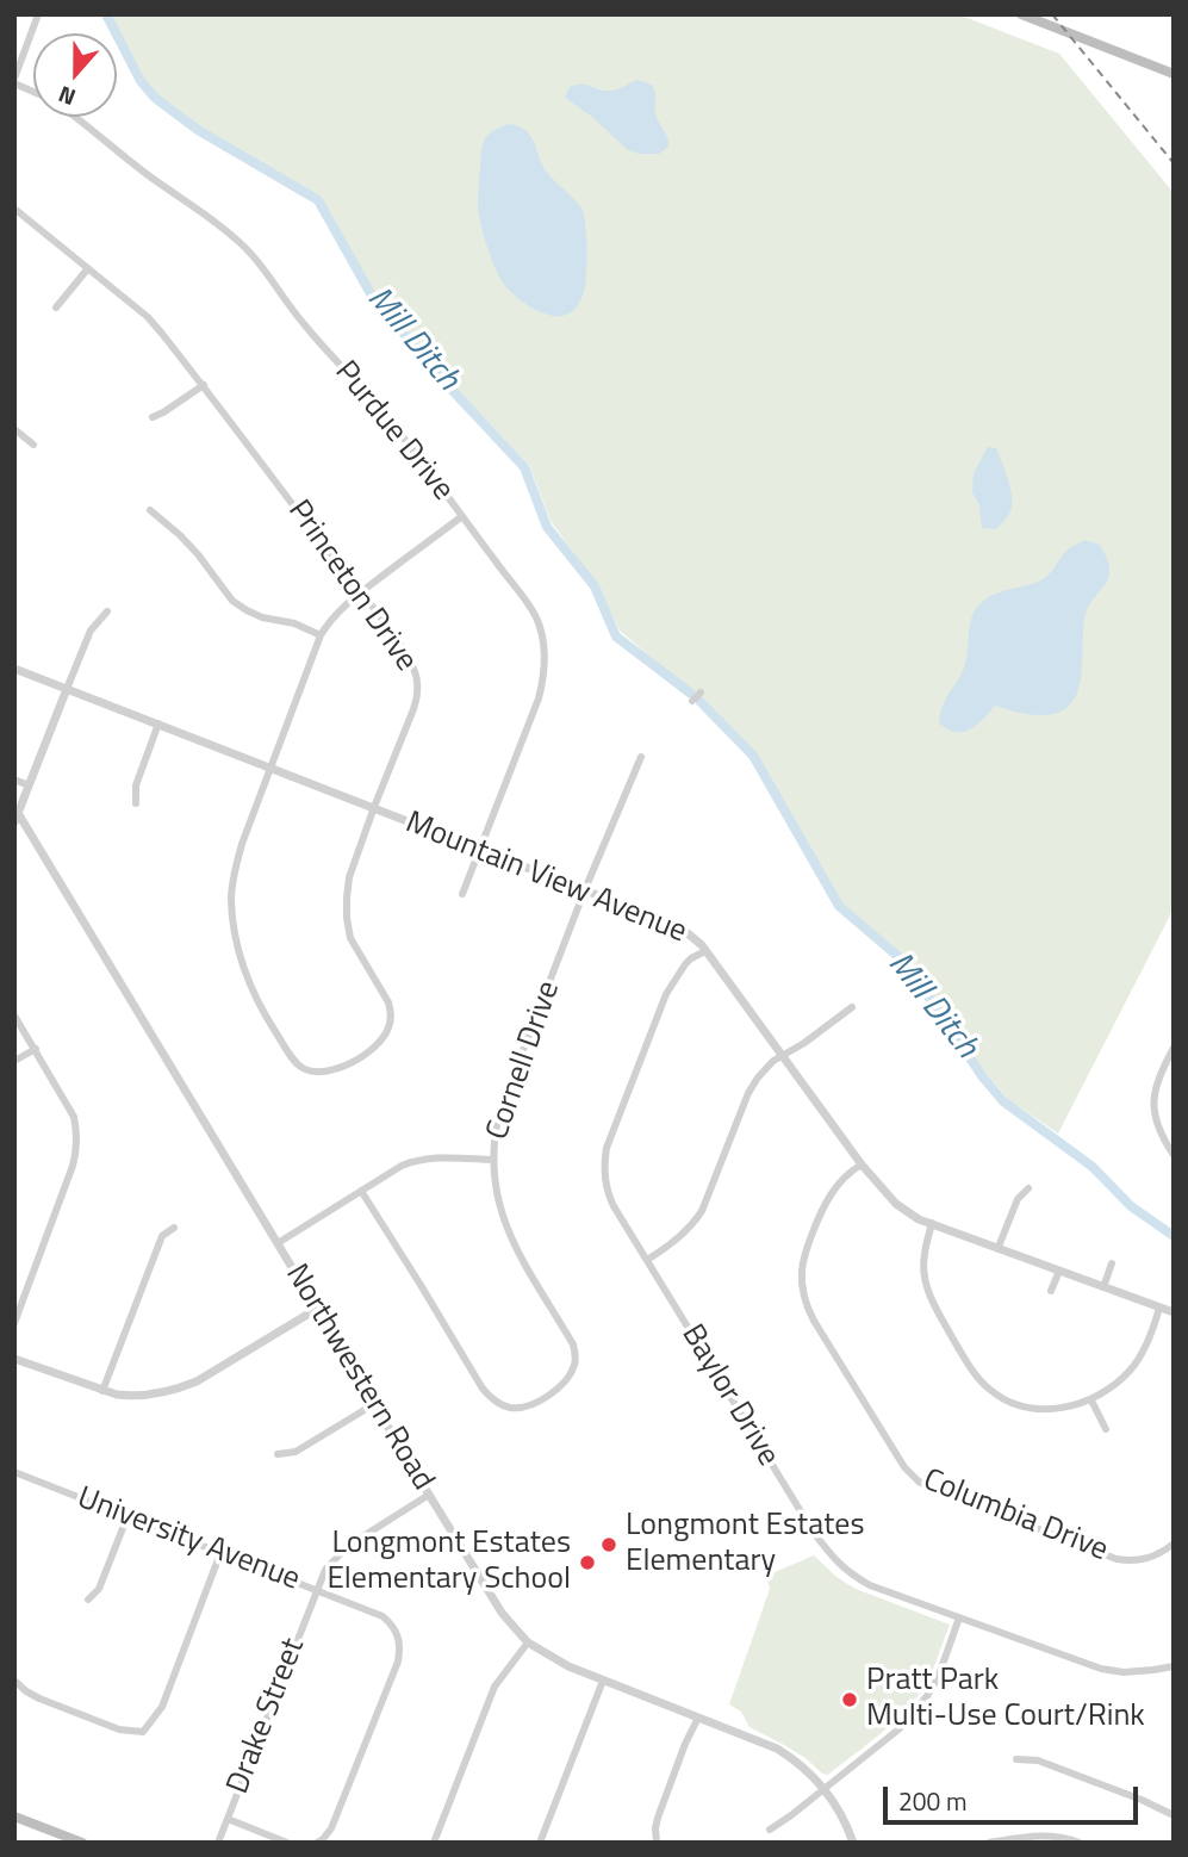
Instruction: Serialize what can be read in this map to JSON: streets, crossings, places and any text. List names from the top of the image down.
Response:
{
  "streets": {
    "street": [
      "Purdue Drive",
      "Princeton Drive",
      "Mountain View Avenue",
      "Cornell Drive",
      "Northwestern Road",
      "Baylor Drive",
      "Columbia Drive",
      "University Avenue",
      "Drake Street"
    ]
  },
  "crossings": [
    ["Purdue Drive", "Mountain View Avenue"],
    ["Princeton Drive", "Mountain View Avenue"],
    ["Mountain View Avenue", "Cornell Drive"],
    ["Mountain View Avenue", "Baylor Drive"],
    ["Mountain View Avenue", "Columbia Drive"],
    ["Northwestern Road", "Drake Street"],
    ["University Avenue", "Drake Street"]
  ],
  "water": ["Mill Ditch"],
  "places": ["Longmont Estates Elementary", "Longmont Estates Elementary School", "Pratt Park Multi-Use Court/Rink"],
  "scale_bar": "200 m",
  "north": "bottom"
}
